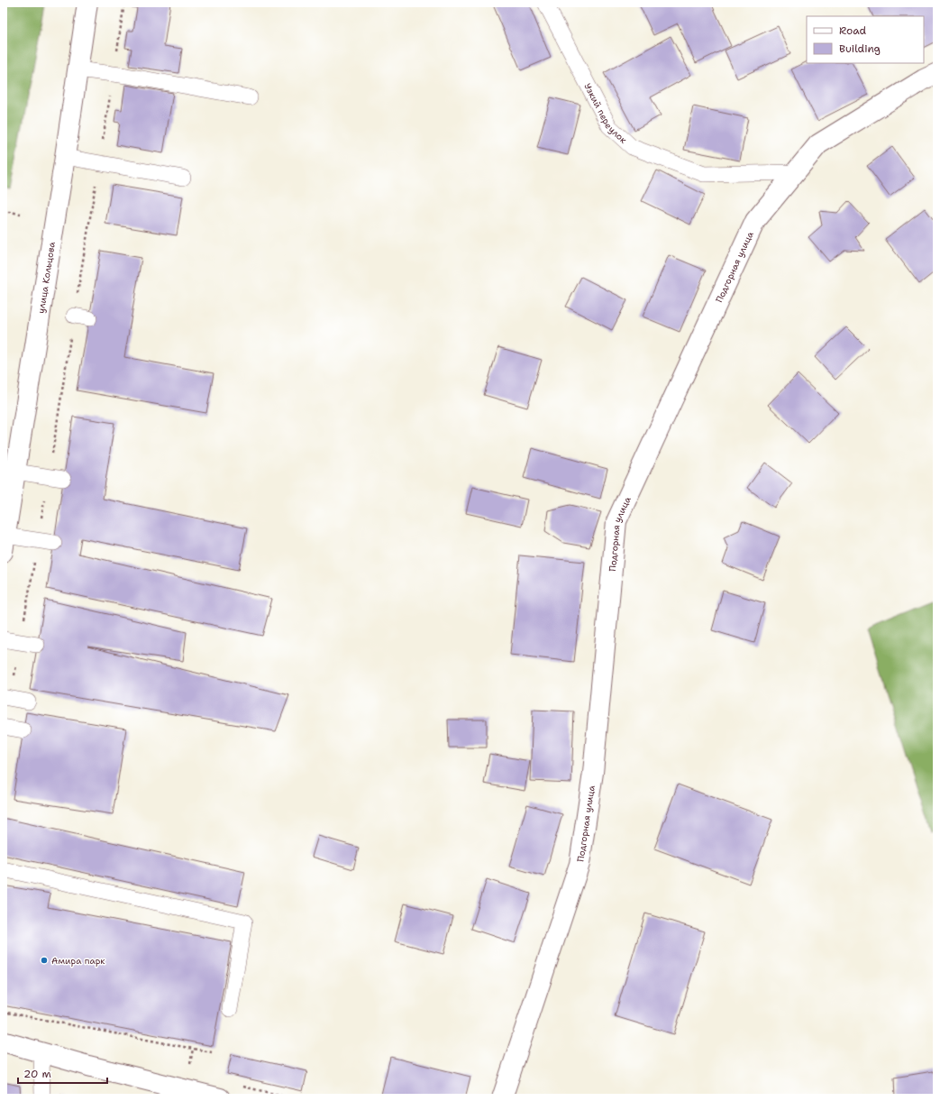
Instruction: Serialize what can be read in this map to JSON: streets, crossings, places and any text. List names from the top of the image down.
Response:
{
  "streets": {
    "street": ["Подгорная улица", "улица Кольцова"],
    "lane": ["Узкий переулок"]
  },
  "crossings": [
    ["Узкий переулок", "Подгорная улица"]
  ],
  "places": ["Амира парк"],
  "legend": ["Road", "Building"],
  "scale_bar": "20 m"
}
